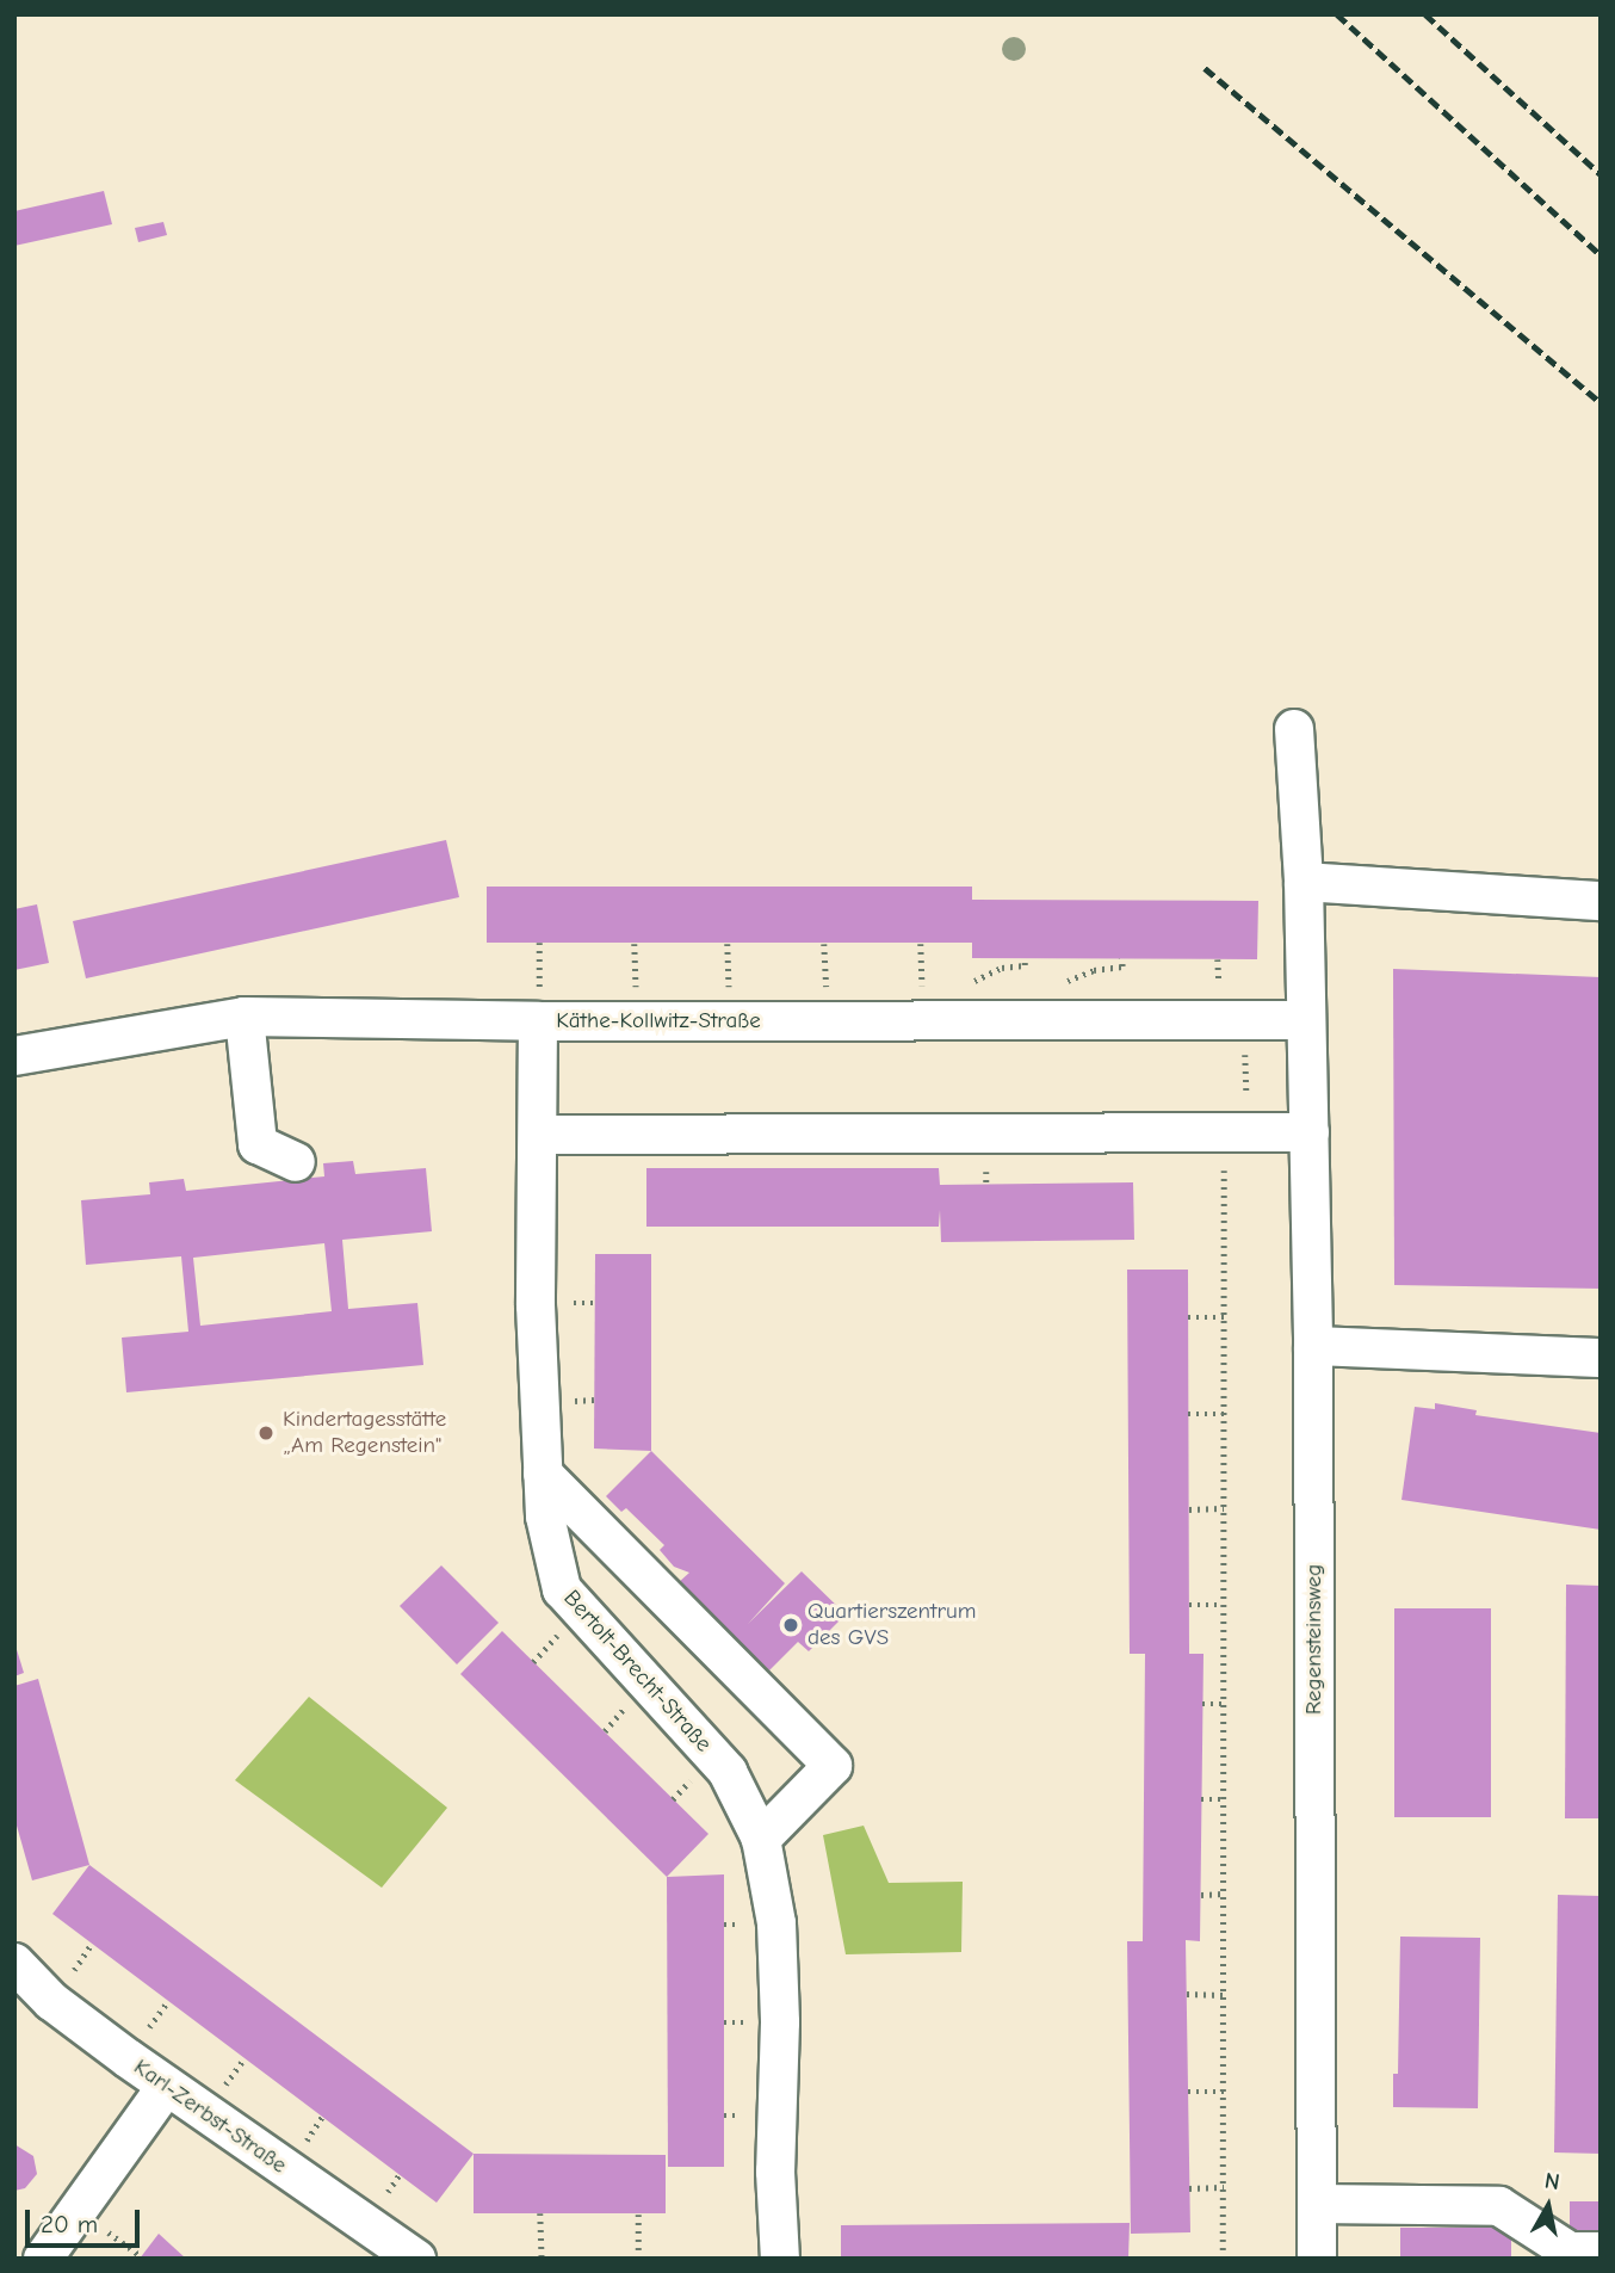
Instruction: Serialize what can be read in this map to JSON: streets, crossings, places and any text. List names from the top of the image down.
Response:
{
  "streets": {
    "street": [
      "Käthe-Kollwitz-Straße",
      "Regensteinsweg",
      "Bertolt-Brecht-Straße",
      "Karl-Zerbst-Straße"
    ]
  },
  "crossings": [
    ["Käthe-Kollwitz-Straße", "Regensteinsweg"],
    ["Käthe-Kollwitz-Straße", "Bertolt-Brecht-Straße"]
  ],
  "places": ["Kindertagesstätte „Am Regenstein\"", "Quartierszentrum des GVS"],
  "scale_bar": "20 m",
  "north": "top"
}
